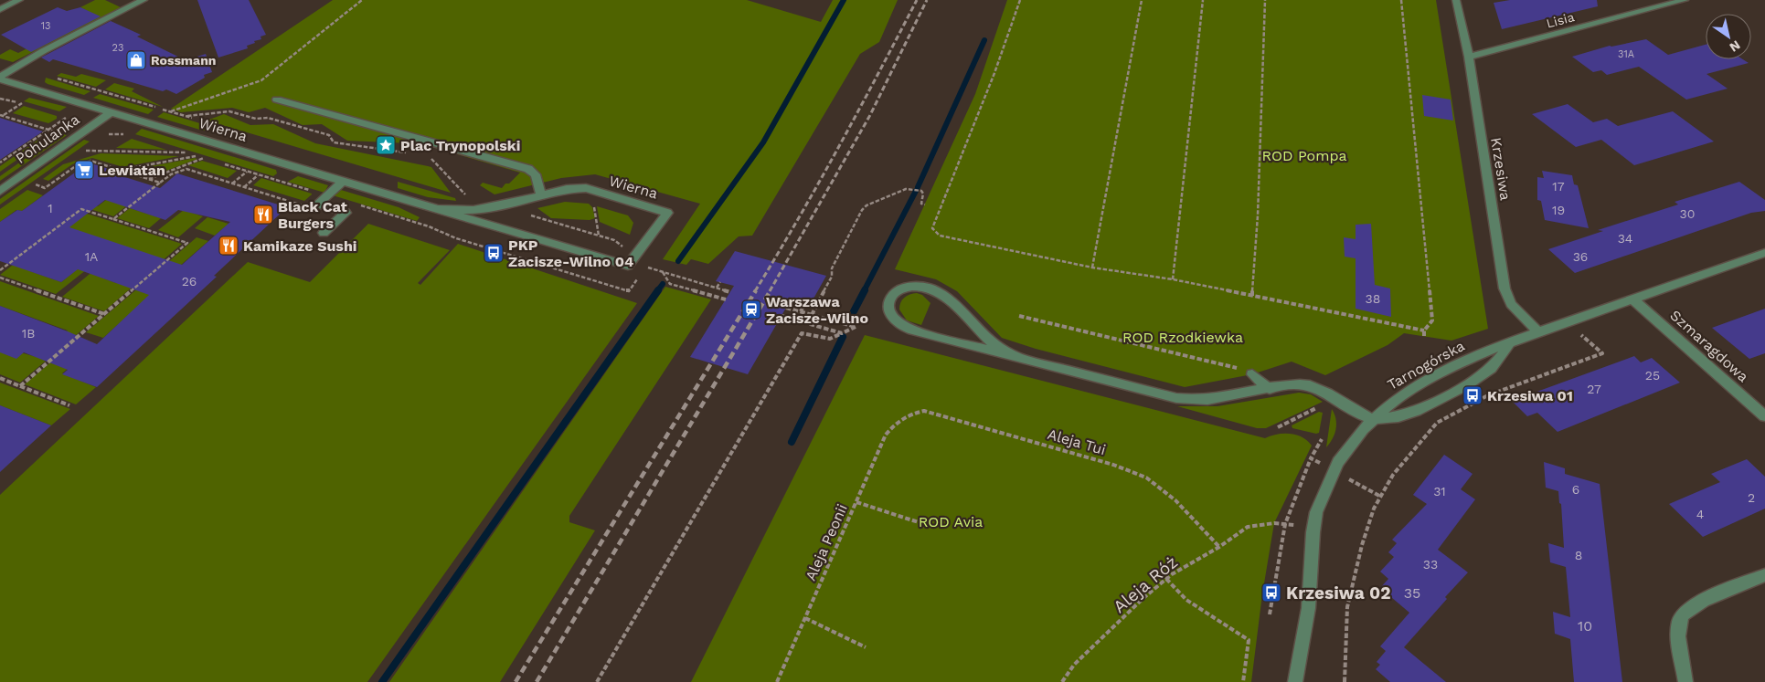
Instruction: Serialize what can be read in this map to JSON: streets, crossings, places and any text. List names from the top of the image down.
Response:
{
  "streets": {
    "street": [
      "Lisia",
      "Wierna",
      "Pohulanka",
      "Krzesiwa",
      "Szmaragdowa",
      "Tarnogórska"
    ],
    "path": ["Aleja Tui", "Aleja Peonii", "Aleja Róż"]
  },
  "crossings": [
    ["Lisia", "Krzesiwa"],
    ["Wierna", "Pohulanka"],
    ["Krzesiwa", "Tarnogórska"],
    ["Szmaragdowa", "Tarnogórska"],
    ["Tarnogórska", "Aleja Róż"],
    ["Aleja Tui", "Aleja Peonii"],
    ["Aleja Tui", "Aleja Róż"]
  ],
  "parks": ["ROD Pompa", "ROD Rzodkiewka", "ROD Avia"],
  "places": {
    "shop": ["Rossmann"],
    "place": ["Plac Trynopolski"],
    "supermarket": ["Lewiatan"],
    "restaurant": ["Black Cat Burgers", "Kamikaze Sushi"],
    "bus stop": ["PKP Zacisze-Wilno 04", "Krzesiwa 01", "Krzesiwa 02"],
    "station": ["Warszawa Zacisze-Wilno"]
  },
  "house_numbers": [
    "13",
    "23",
    "31A",
    "17",
    "1",
    "19",
    "30",
    "34",
    "1A",
    "36",
    "26",
    "38",
    "1B",
    "25",
    "27",
    "6",
    "31",
    "2",
    "4",
    "8",
    "33",
    "35",
    "10"
  ],
  "north": "bottom right"
}
